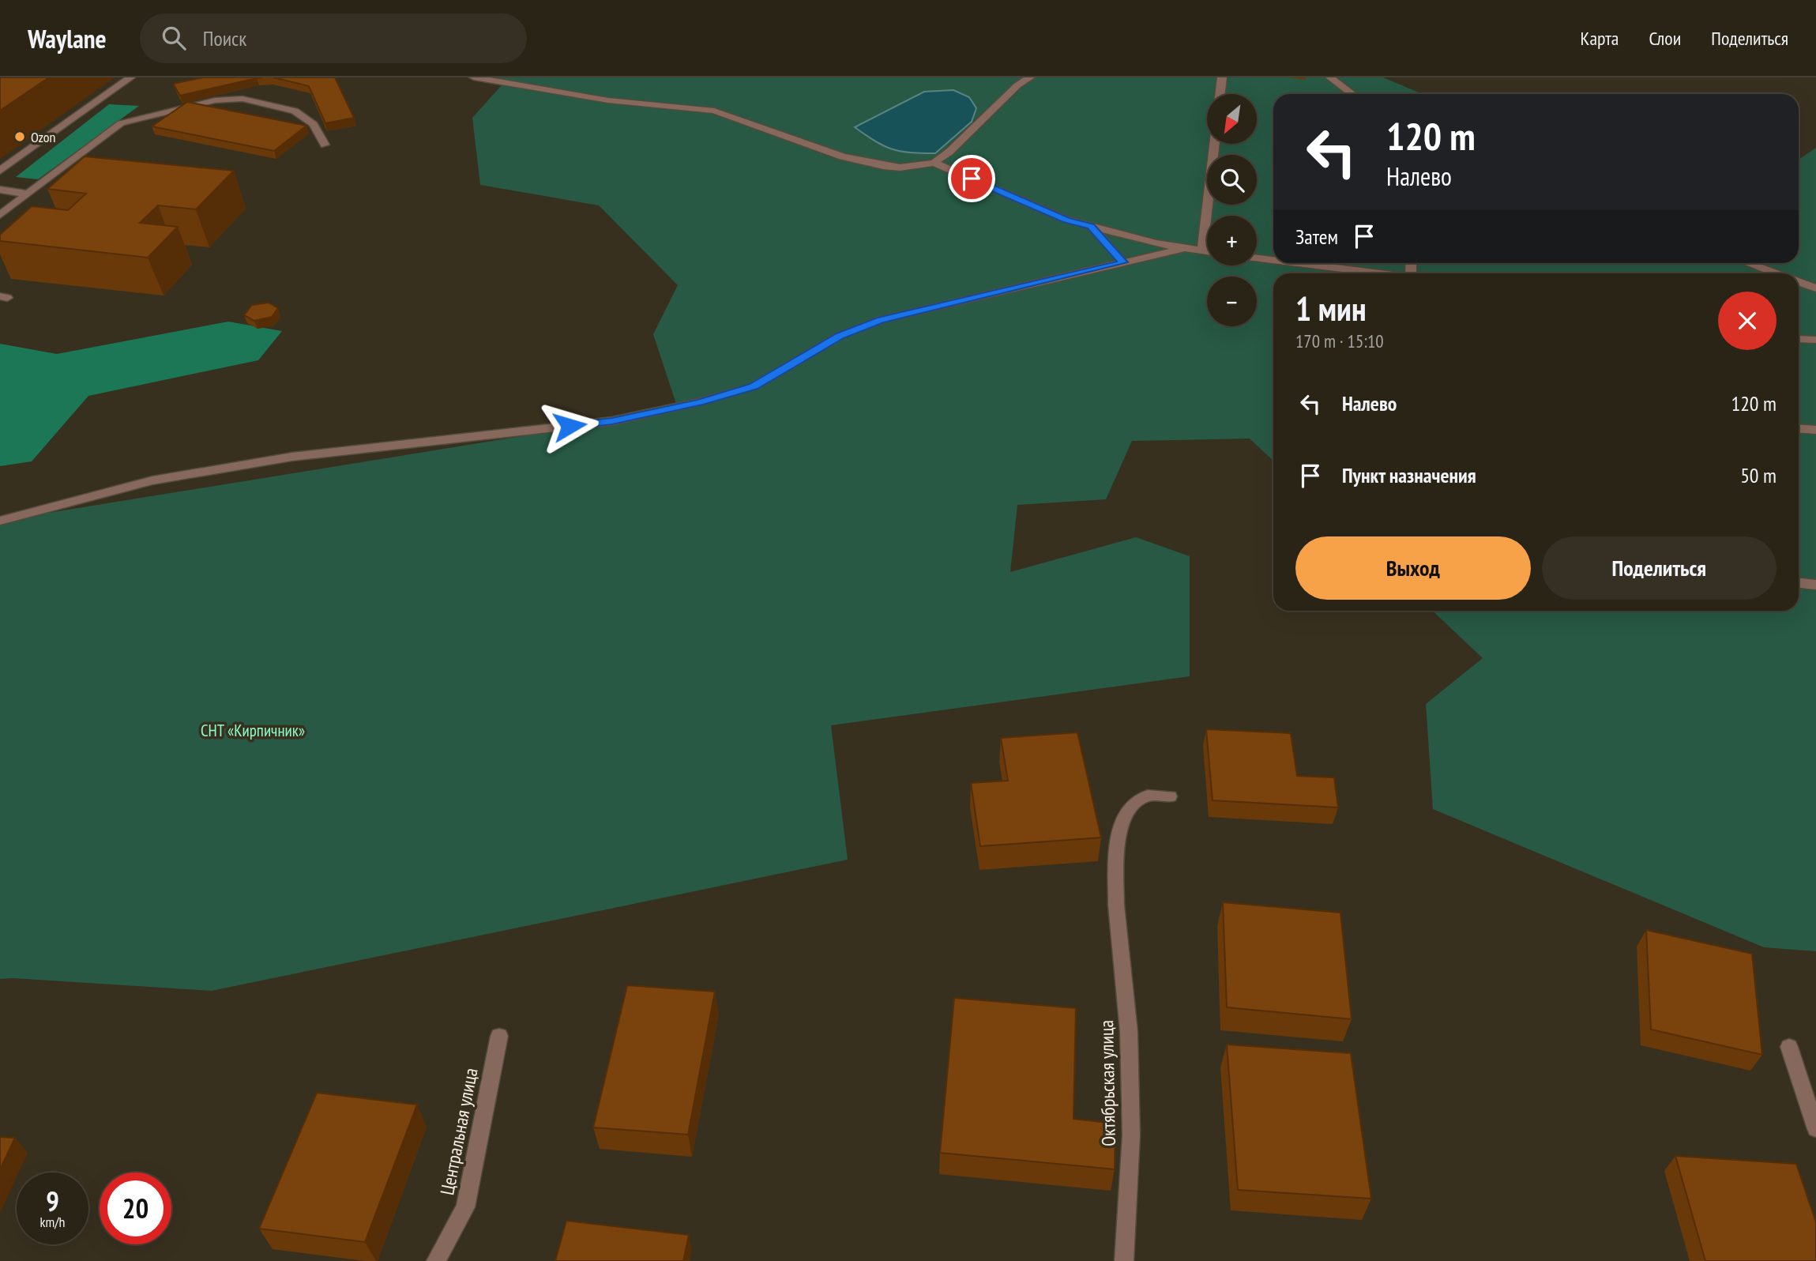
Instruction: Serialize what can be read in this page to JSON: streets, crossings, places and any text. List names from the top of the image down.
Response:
{
  "streets": {
    "street": ["Октябрьская улица", "Центральная улица"]
  },
  "parks": ["СНТ «Кирпичник»"],
  "places": ["Ozon"],
  "north": "bottom left",
  "page": {
    "header": "Waylane",
    "search": "Поиск",
    "nav": ["Карта", "Слои", "Поделиться"],
    "map_buttons": ["+", "−"],
    "turn": ["120 m", "Налево"],
    "then": "Затем",
    "heading": ["1 мин", "170 m · 15:10"],
    "list": [
      {
        "name": "Налево",
        "value": "120 m"
      },
      {
        "name": "Пункт назначения",
        "value": "50 m"
      }
    ],
    "buttons": ["Выход", "Поделиться"],
    "speed": "9 km/h",
    "limit": "20"
  }
}
